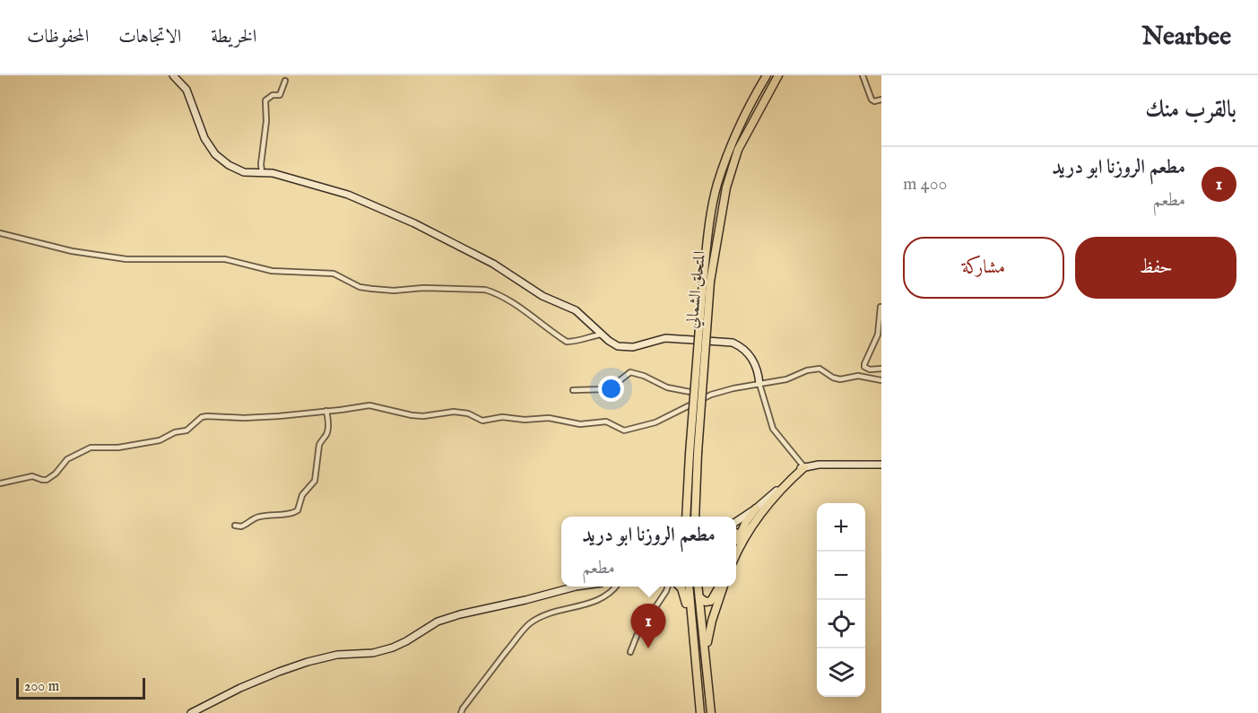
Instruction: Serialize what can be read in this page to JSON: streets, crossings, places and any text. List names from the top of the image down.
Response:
{
  "streets": {
    "highway": ["المتحلق الشمالي"]
  },
  "scale_bar": "200 m",
  "page": {
    "header": "Nearbee",
    "nav": ["الخريطة", "الاتجاهات", "المحفوظات"],
    "heading": "بالقرب منك",
    "list": [
      {
        "mark": "1",
        "name": "مطعم الروزنا ابو دريد",
        "note": "مطعم",
        "value": "400 m"
      }
    ],
    "buttons": ["حفظ", "مشاركة"],
    "map_buttons": ["+", "−"],
    "popup": ["مطعم الروزنا ابو دريد", "مطعم"],
    "pins": "1",
    "scale": "200 m"
  }
}
